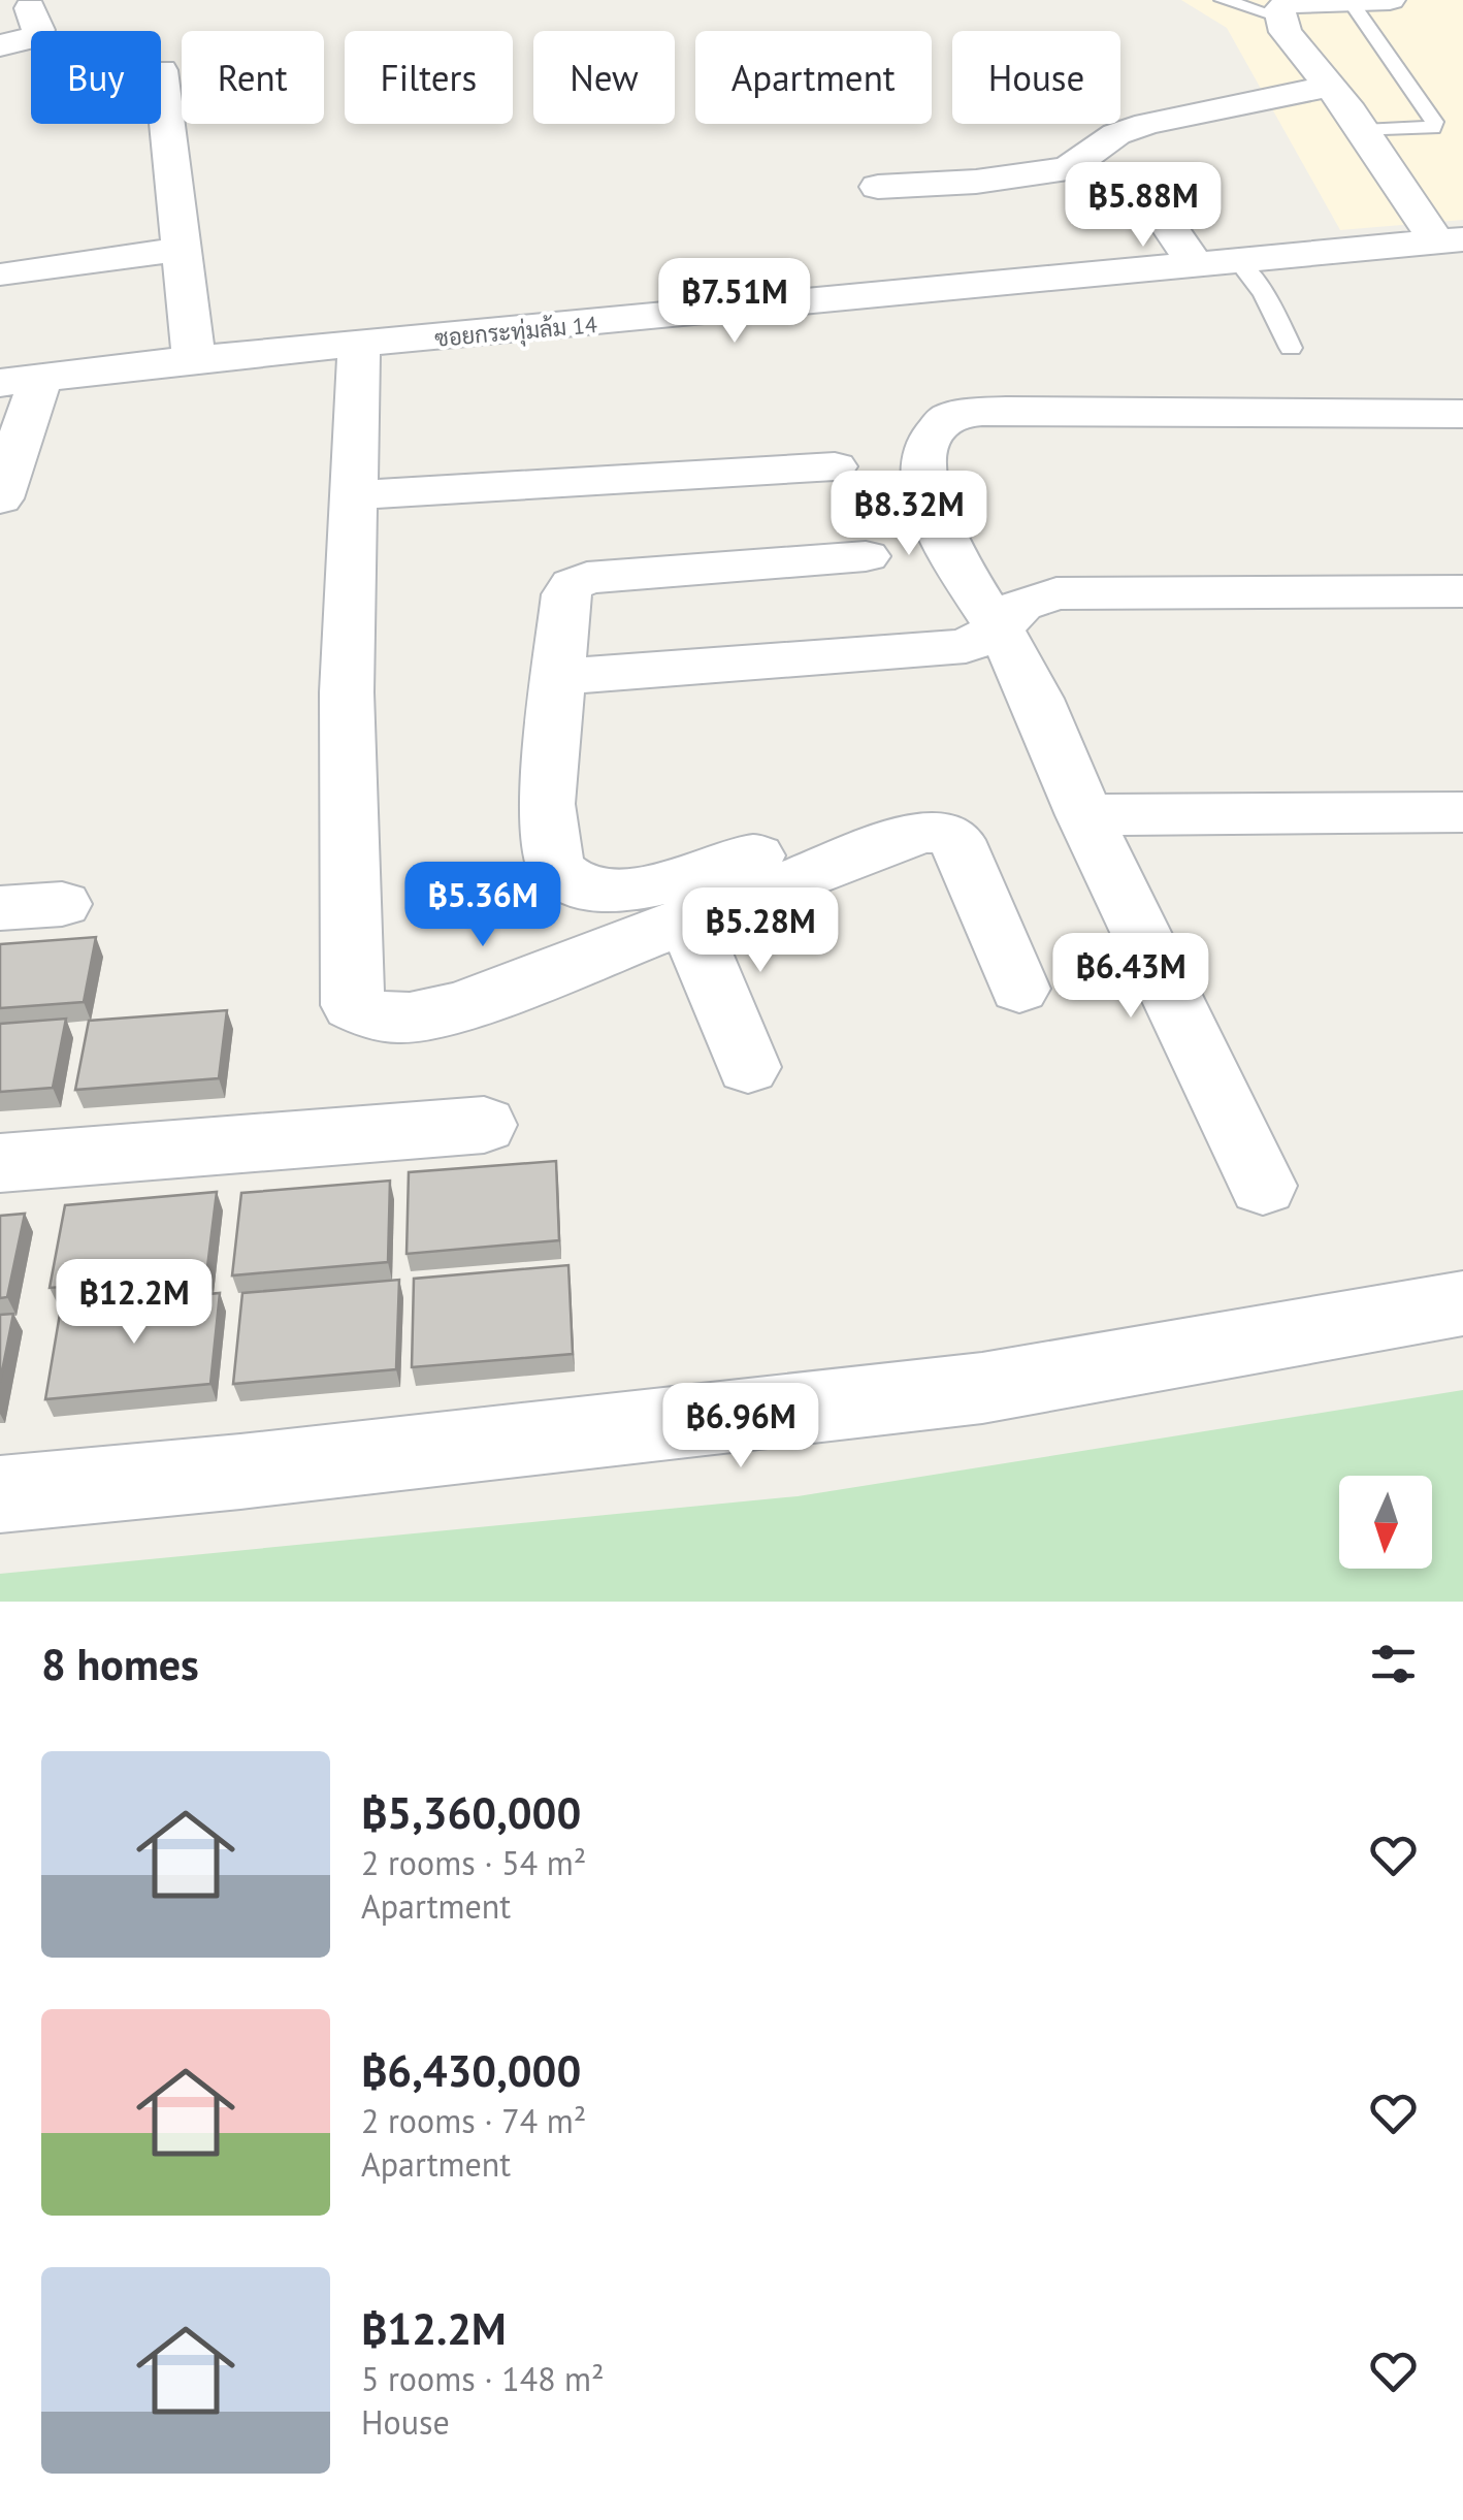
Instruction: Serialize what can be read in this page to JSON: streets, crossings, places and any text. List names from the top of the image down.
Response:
{
  "streets": {
    "street": ["ซอยกระทุ่มล้ม 14"]
  },
  "north": "bottom",
  "page": {
    "chip": [
      "Buy",
      "Rent",
      "Filters",
      "New",
      "Apartment",
      "House"
    ],
    "price": [
      "฿5.88M",
      "฿7.51M",
      "฿8.32M",
      "฿5.36M",
      "฿5.28M",
      "฿6.43M",
      "฿12.2M",
      "฿6.96M"
    ],
    "heading": "8 homes",
    "list": [
      {
        "name": "฿5,360,000",
        "note": "2 rooms · 54 m² · Apartment"
      },
      {
        "name": "฿6,430,000",
        "note": "2 rooms · 74 m² · Apartment"
      },
      {
        "name": "฿12.2M",
        "note": "5 rooms · 148 m² · House"
      }
    ]
  }
}
